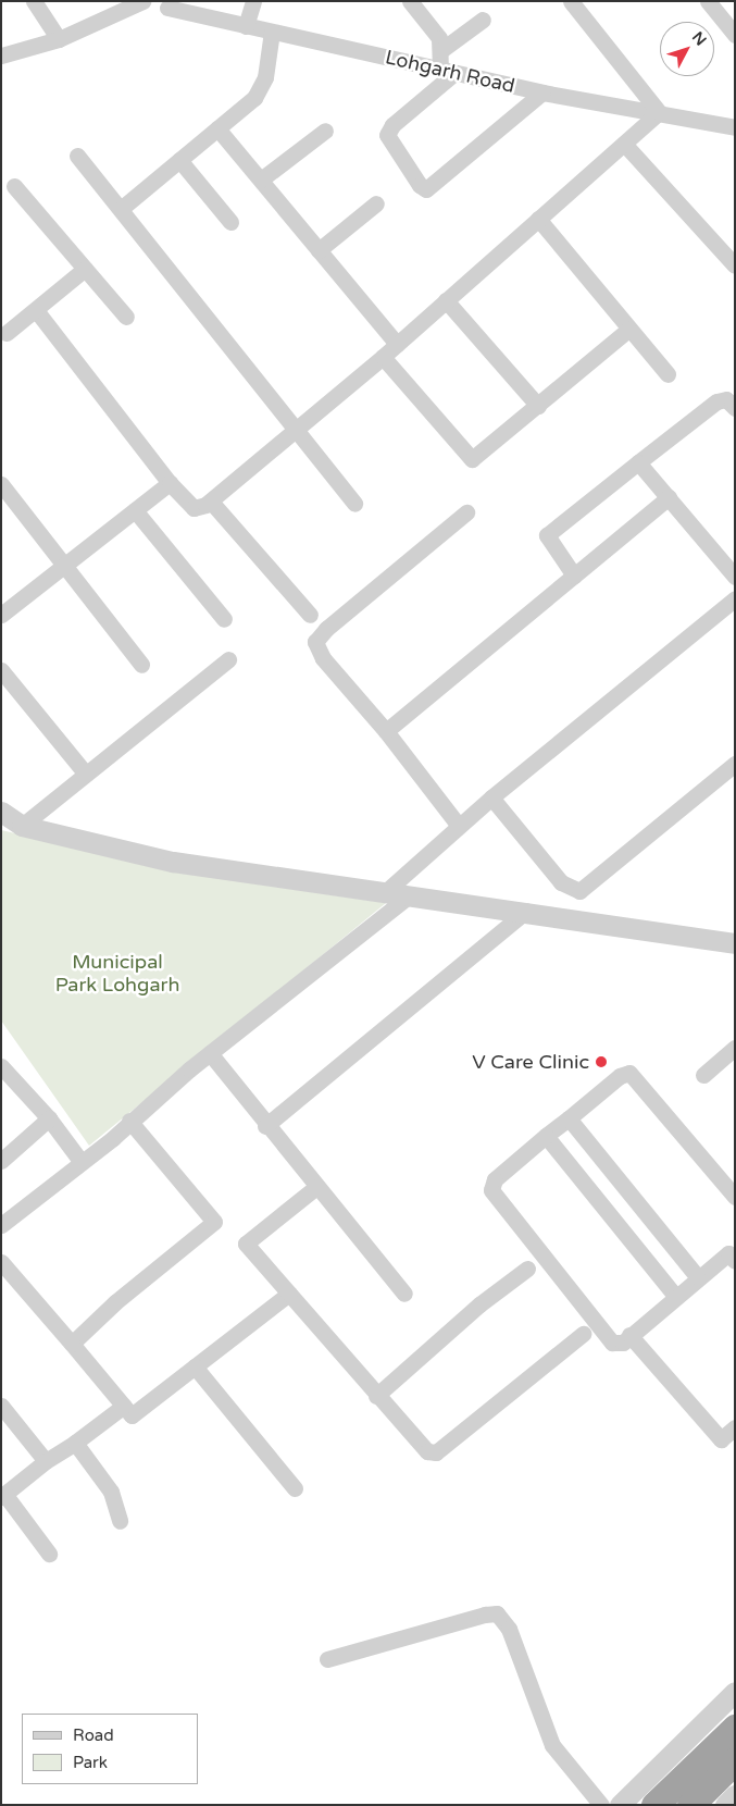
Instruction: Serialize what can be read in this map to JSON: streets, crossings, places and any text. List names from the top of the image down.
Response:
{
  "streets": {
    "street": ["Lohgarh Road"]
  },
  "parks": ["Municipal Park Lohgarh"],
  "places": ["V Care Clinic"],
  "legend": ["Road", "Park"],
  "north": "top right"
}
